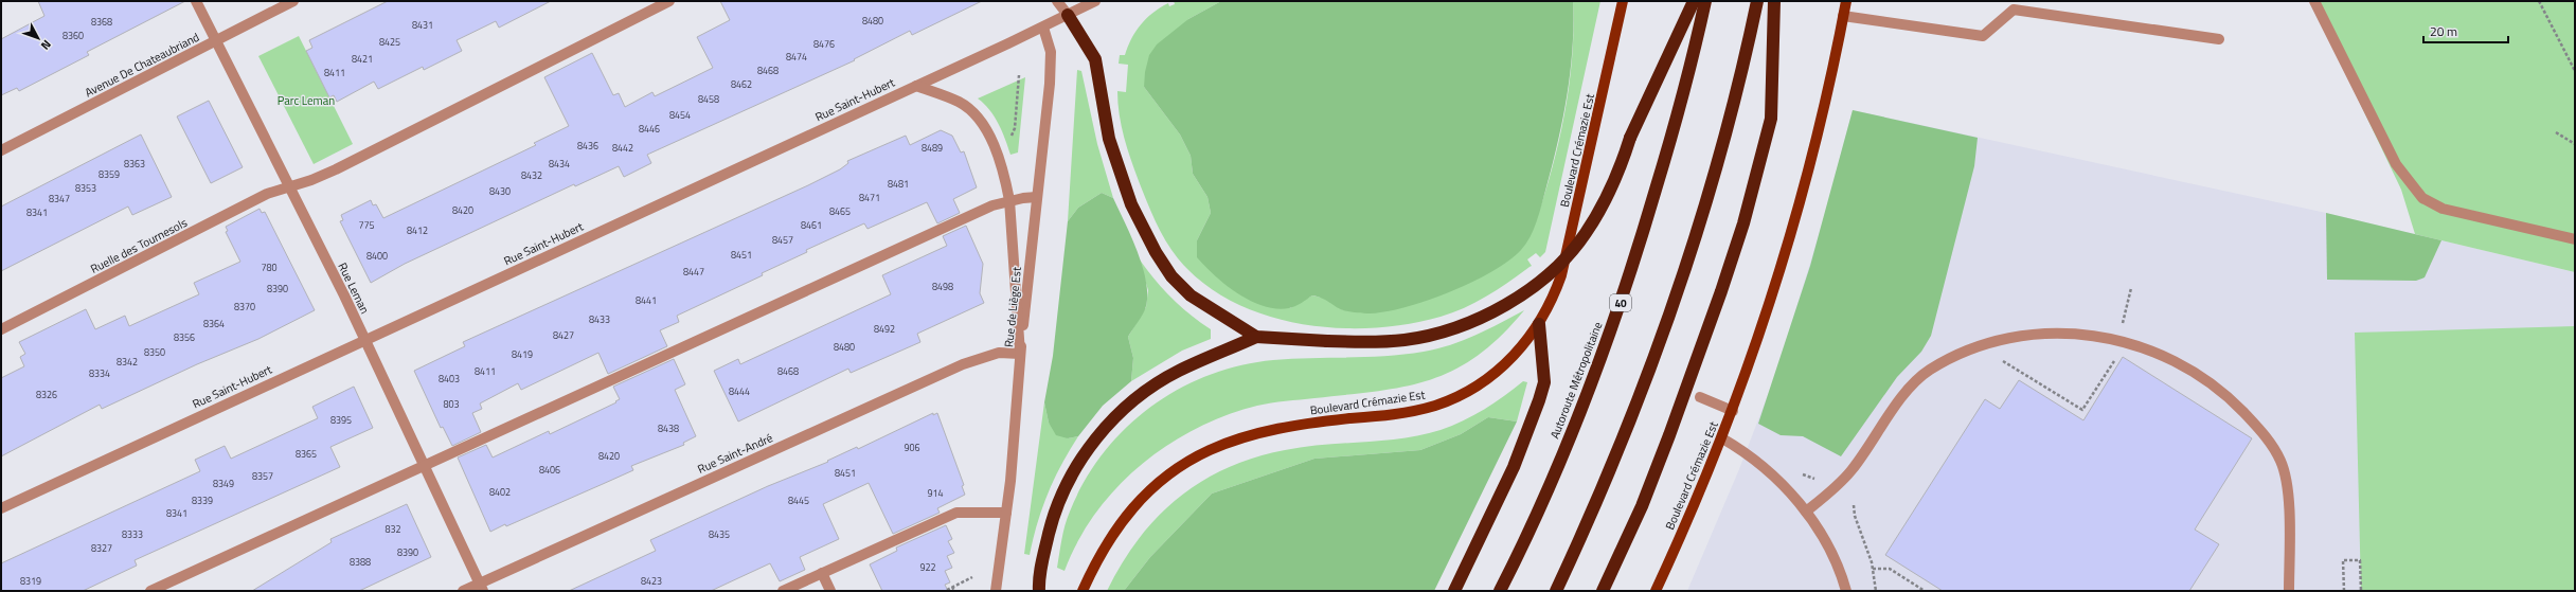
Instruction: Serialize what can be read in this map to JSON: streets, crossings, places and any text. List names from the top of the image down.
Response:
{
  "streets": {
    "highway": ["40", "Autoroute Métropolitaine"],
    "main road": ["Boulevard Crémazie Est"],
    "street": [
      "Avenue De Chateaubriand",
      "Rue Saint-Hubert",
      "Ruelle des Tournesols",
      "Rue Leman",
      "Rue de Liège Est",
      "Rue Saint-André"
    ]
  },
  "crossings": [
    ["Avenue De Chateaubriand", "Rue Leman"],
    ["Rue Saint-Hubert", "Rue Leman"],
    ["Rue Saint-Hubert", "Rue de Liège Est"],
    ["Ruelle des Tournesols", "Rue Leman"],
    ["Rue Leman", "Rue Saint-André"],
    ["Rue de Liège Est", "Rue Saint-André"]
  ],
  "parks": ["Parc Leman"],
  "house_numbers": [
    "8480",
    "8368",
    "8431",
    "8360",
    "8425",
    "8476",
    "8474",
    "8421",
    "8468",
    "8411",
    "8462",
    "8458",
    "8454",
    "8446",
    "8436",
    "8442",
    "8489",
    "8363",
    "8434",
    "8359",
    "8432",
    "8481",
    "8353",
    "8430",
    "8471",
    "8347",
    "8420",
    "8465",
    "8341",
    "775",
    "8461",
    "8412",
    "8457",
    "8451",
    "8400",
    "780",
    "8447",
    "8498",
    "8390",
    "8441",
    "8370",
    "8433",
    "8364",
    "8492",
    "8427",
    "8356",
    "8480",
    "8350",
    "8419",
    "8342",
    "8411",
    "8468",
    "8334",
    "8403",
    "8444",
    "8326",
    "803",
    "8395",
    "8438",
    "906",
    "8365",
    "8420",
    "8406",
    "8451",
    "8357",
    "8349",
    "8402",
    "914",
    "8339",
    "8445",
    "8341",
    "832",
    "8333",
    "8435",
    "8327",
    "8390",
    "8388",
    "922",
    "8319",
    "8423"
  ],
  "scale_bar": "20 m",
  "north": "bottom right"
}
